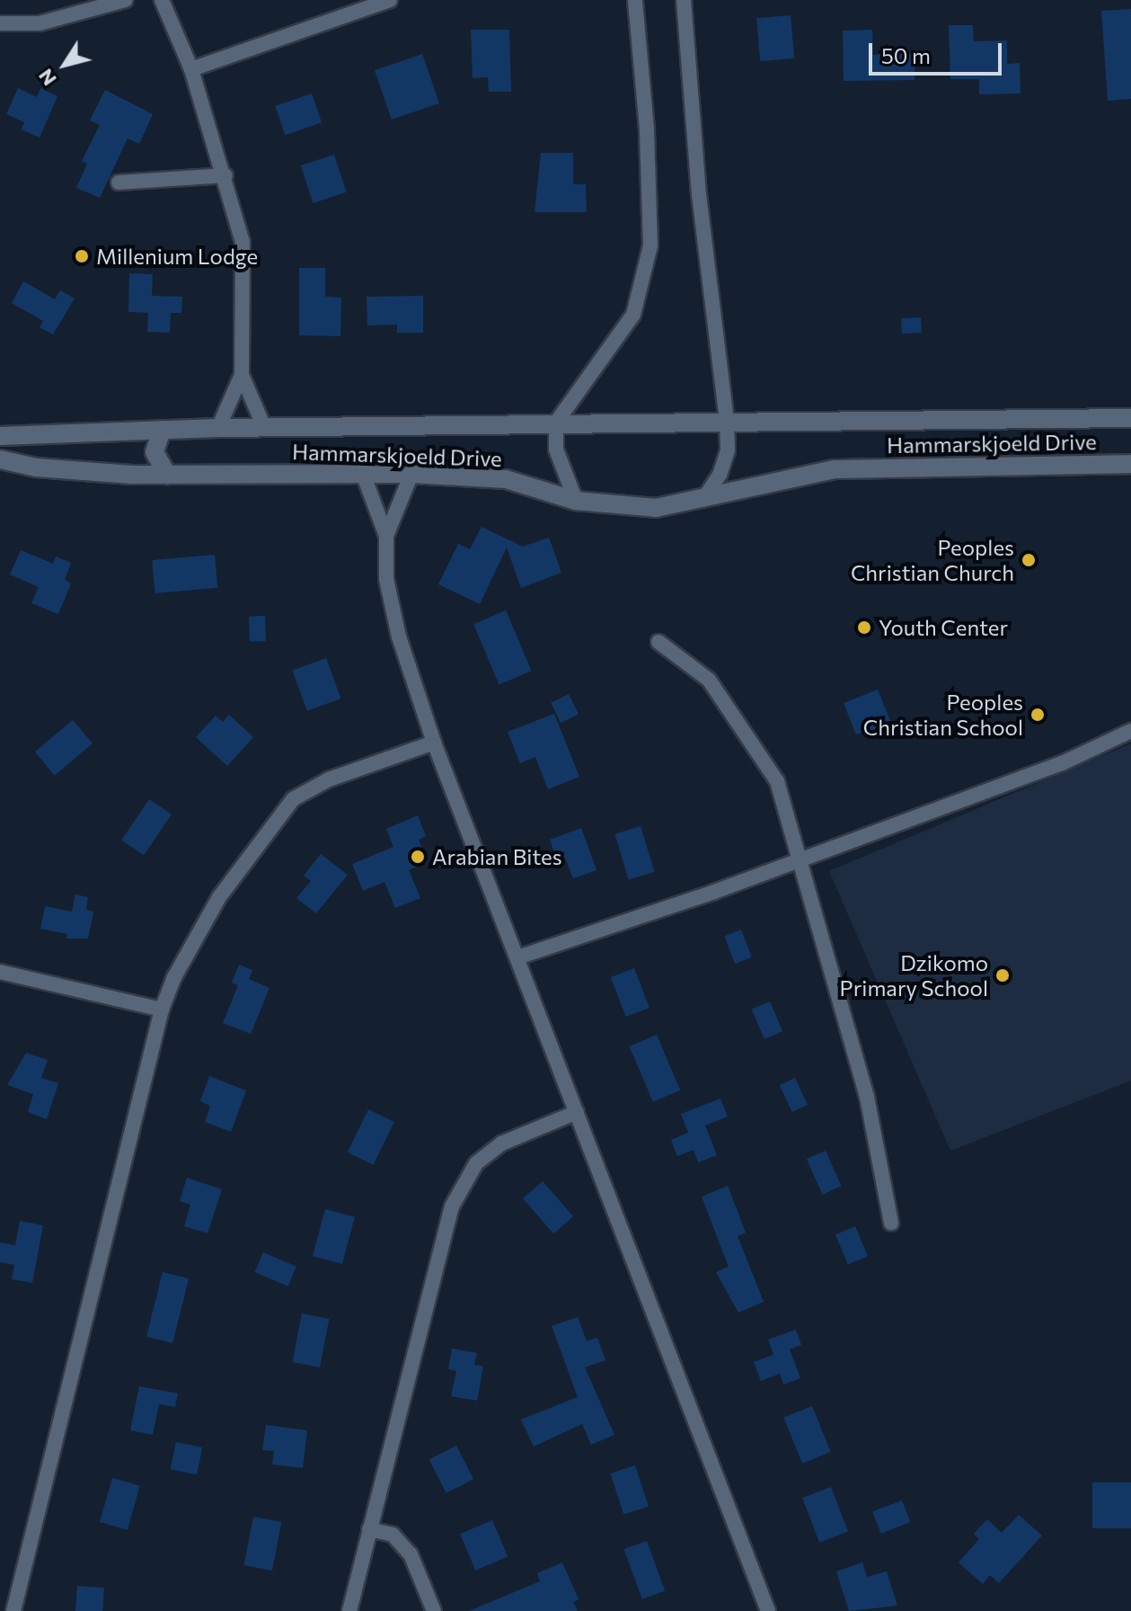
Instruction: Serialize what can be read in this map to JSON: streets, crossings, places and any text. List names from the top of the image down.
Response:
{
  "streets": {
    "main road": ["Hammarskjoeld Drive"]
  },
  "places": [
    "Millenium Lodge",
    "Peoples Christian Church",
    "Youth Center",
    "Peoples Christian School",
    "Arabian Bites",
    "Dzikomo Primary School"
  ],
  "scale_bar": "50 m",
  "north": "bottom left"
}
